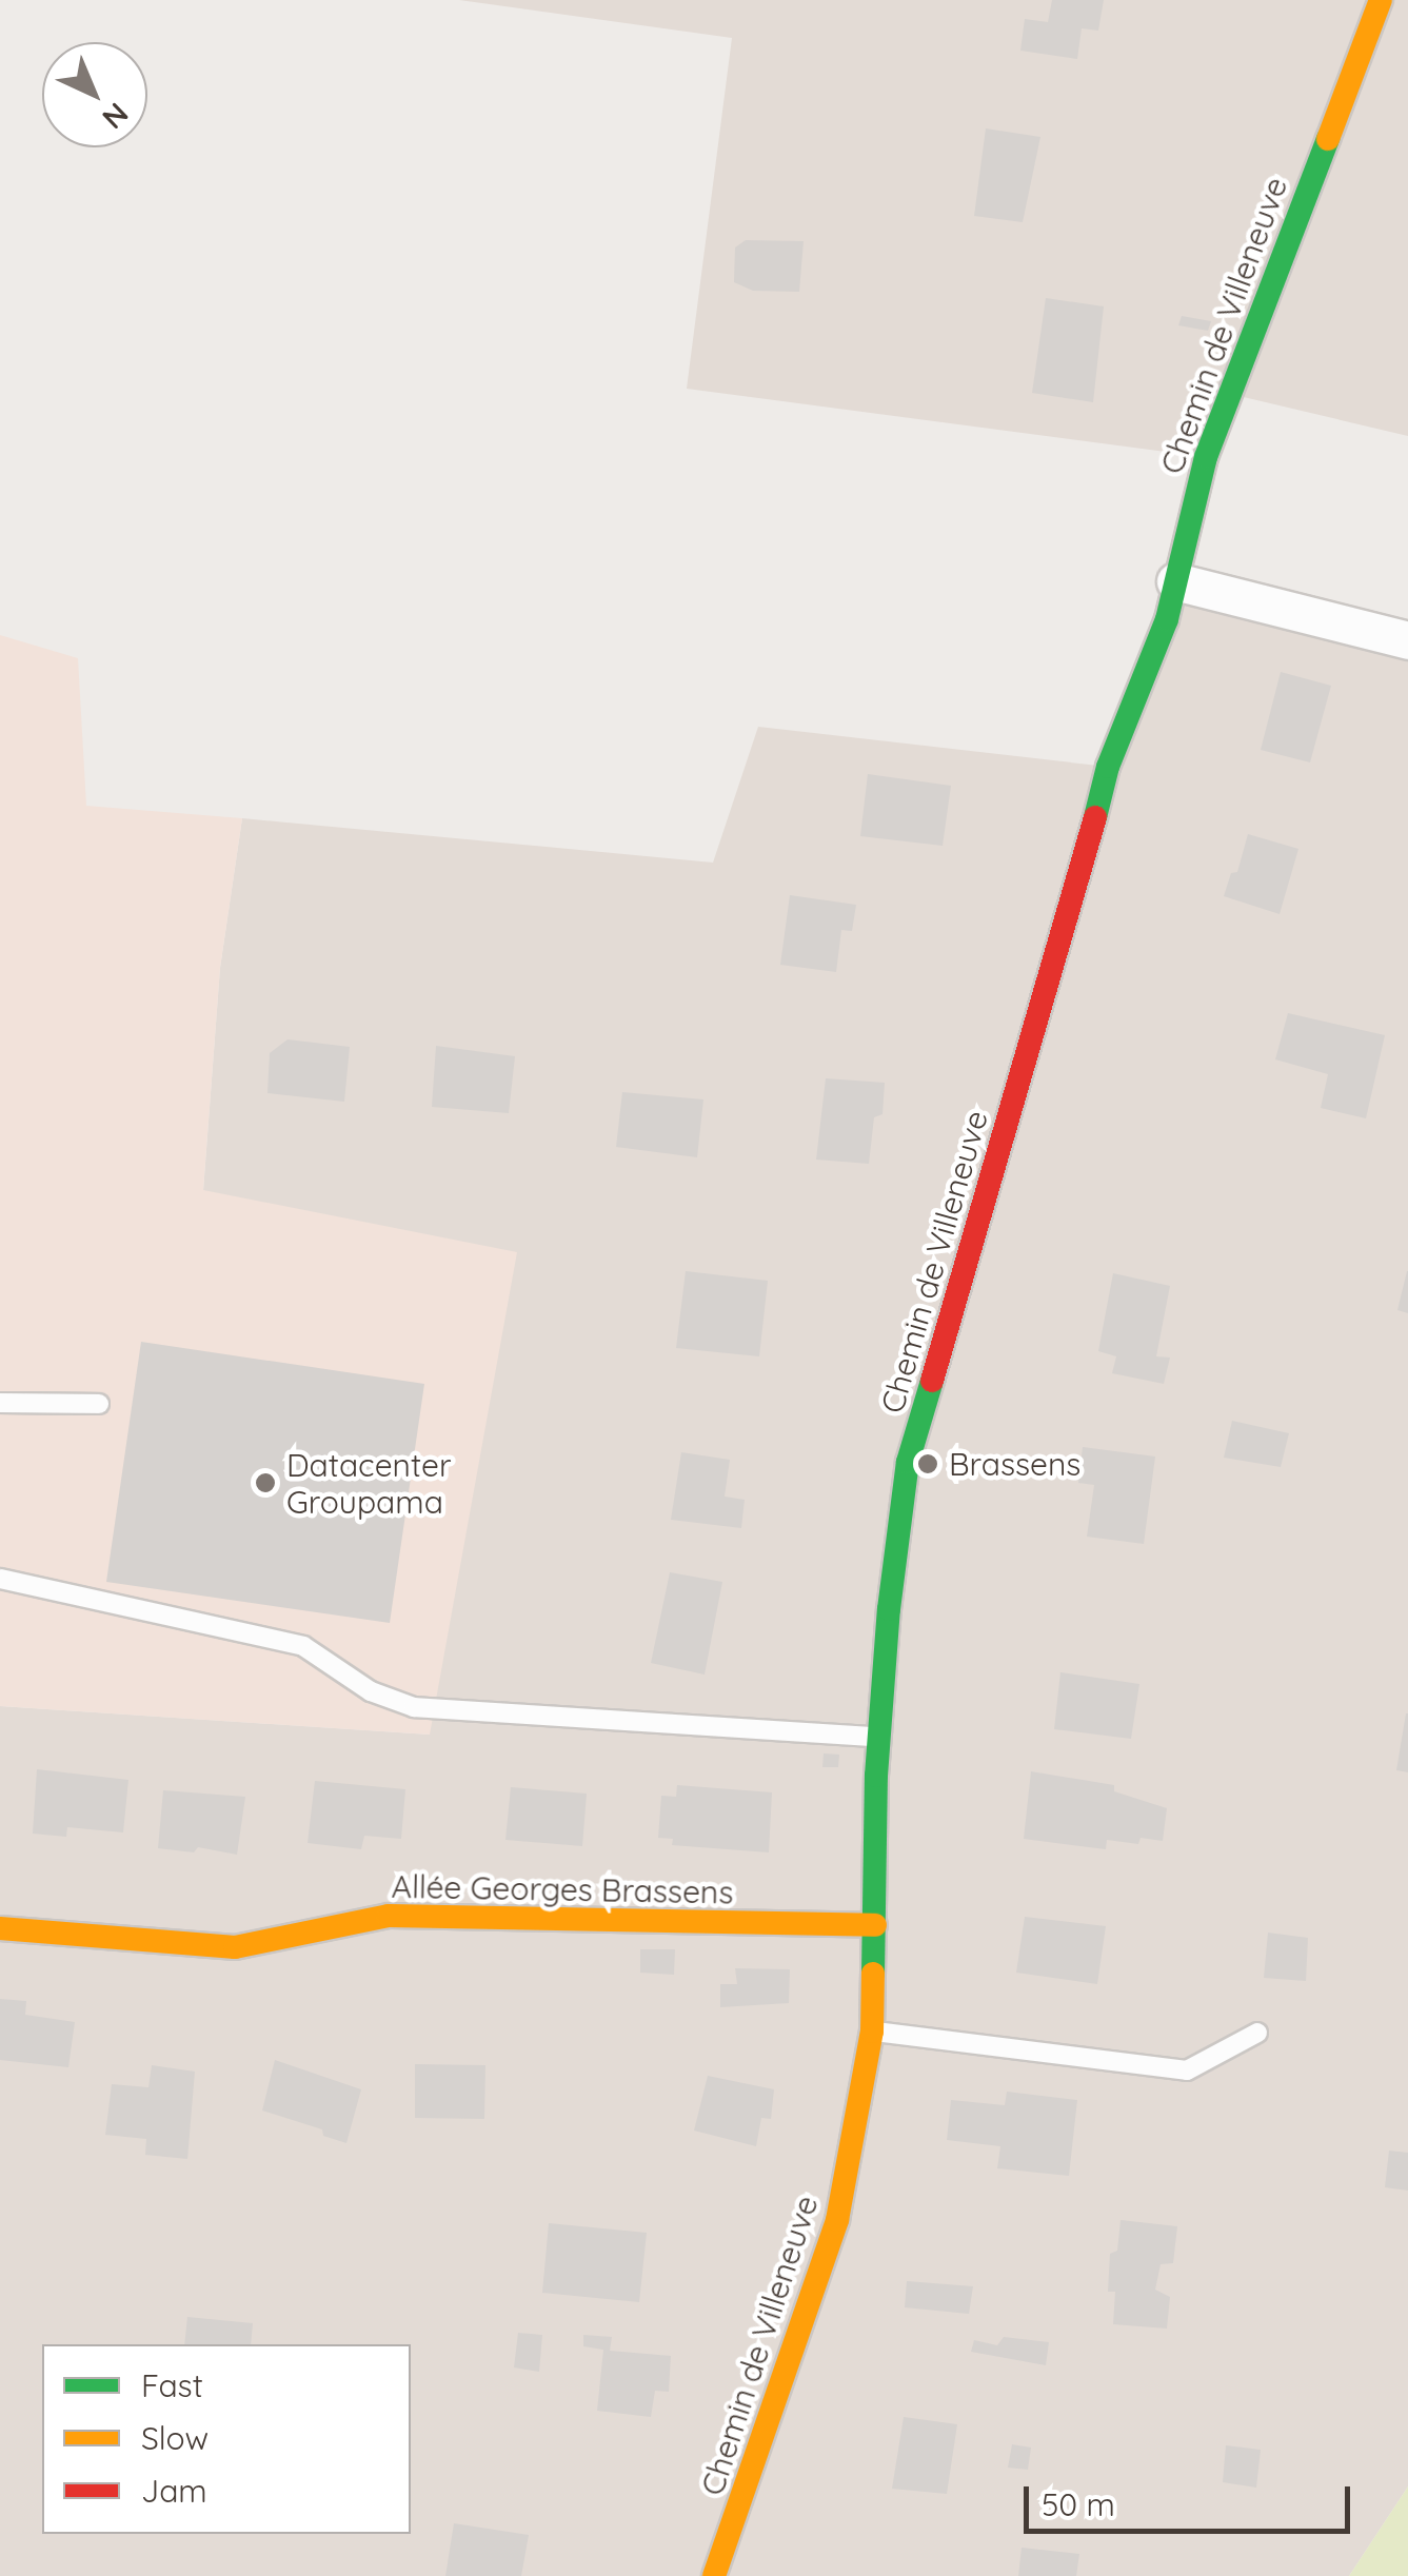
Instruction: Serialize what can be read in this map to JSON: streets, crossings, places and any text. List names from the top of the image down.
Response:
{
  "streets": {
    "street": ["Chemin de Villeneuve", "Allée Georges Brassens"]
  },
  "crossings": [
    ["Chemin de Villeneuve", "Allée Georges Brassens"]
  ],
  "places": ["Brassens", "Datacenter Groupama"],
  "legend": ["Fast", "Slow", "Jam"],
  "scale_bar": "50 m",
  "north": "bottom right"
}
